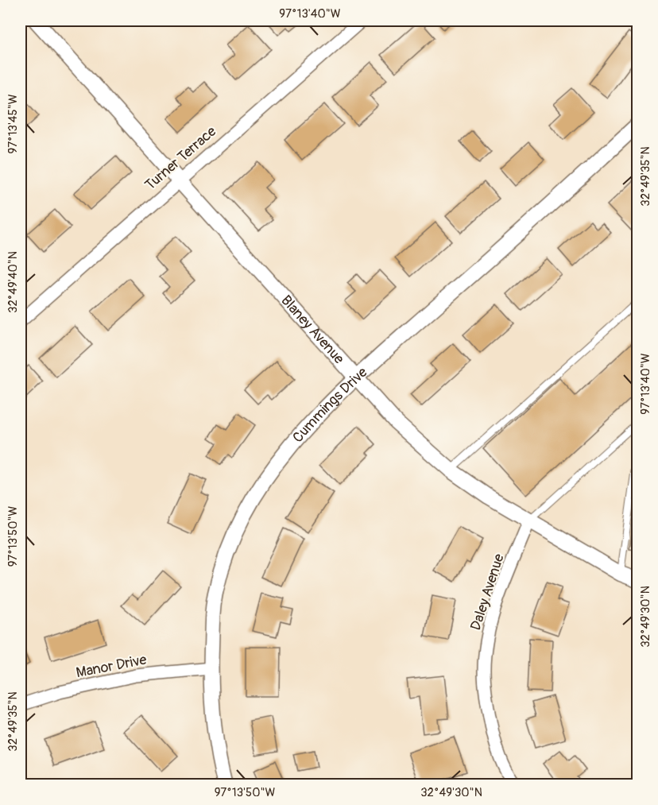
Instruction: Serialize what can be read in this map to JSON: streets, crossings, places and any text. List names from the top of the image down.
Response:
{
  "streets": {
    "street": [
      "Turner Terrace",
      "Blaney Avenue",
      "Cummings Drive",
      "Daley Avenue",
      "Manor Drive"
    ]
  },
  "crossings": [
    ["Turner Terrace", "Blaney Avenue"],
    ["Blaney Avenue", "Cummings Drive"],
    ["Blaney Avenue", "Daley Avenue"],
    ["Cummings Drive", "Manor Drive"]
  ],
  "coordinates": [
    "97°13'40\"W",
    "97°13'45\"W",
    "32°49'35\"N",
    "32°49'40\"N",
    "97°13'50\"W",
    "32°49'30\"N"
  ]
}
